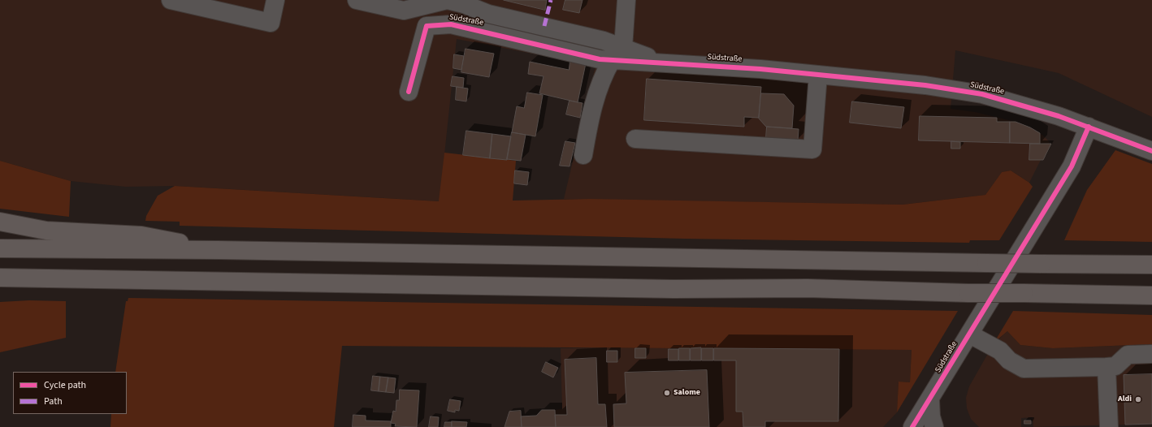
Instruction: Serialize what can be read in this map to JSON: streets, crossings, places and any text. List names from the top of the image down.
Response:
{
  "streets": {
    "street": ["Südstraße"]
  },
  "places": ["Salome", "Aldi"],
  "legend": ["Cycle path", "Path"]
}
